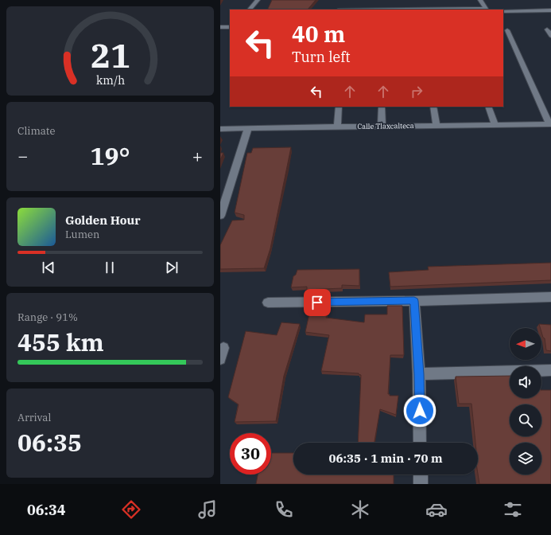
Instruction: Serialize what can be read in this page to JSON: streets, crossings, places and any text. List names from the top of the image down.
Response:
{
  "streets": {
    "street": ["Calle Tlaxcalteca"]
  },
  "north": "left",
  "page": {
    "turn": ["40 m", "Turn left"],
    "tile": [
      "Climate",
      ["Range · 91%", "455 km"],
      ["Arrival", "06:35"]
    ],
    "heat": ["−", "19°", "+"],
    "song": ["Golden Hour", "Lumen"],
    "limit": "30",
    "trip": "06:35 · 1 min · 70 m",
    "tabs": "06:34",
    "gauge": ["21", "km/h"]
  }
}
